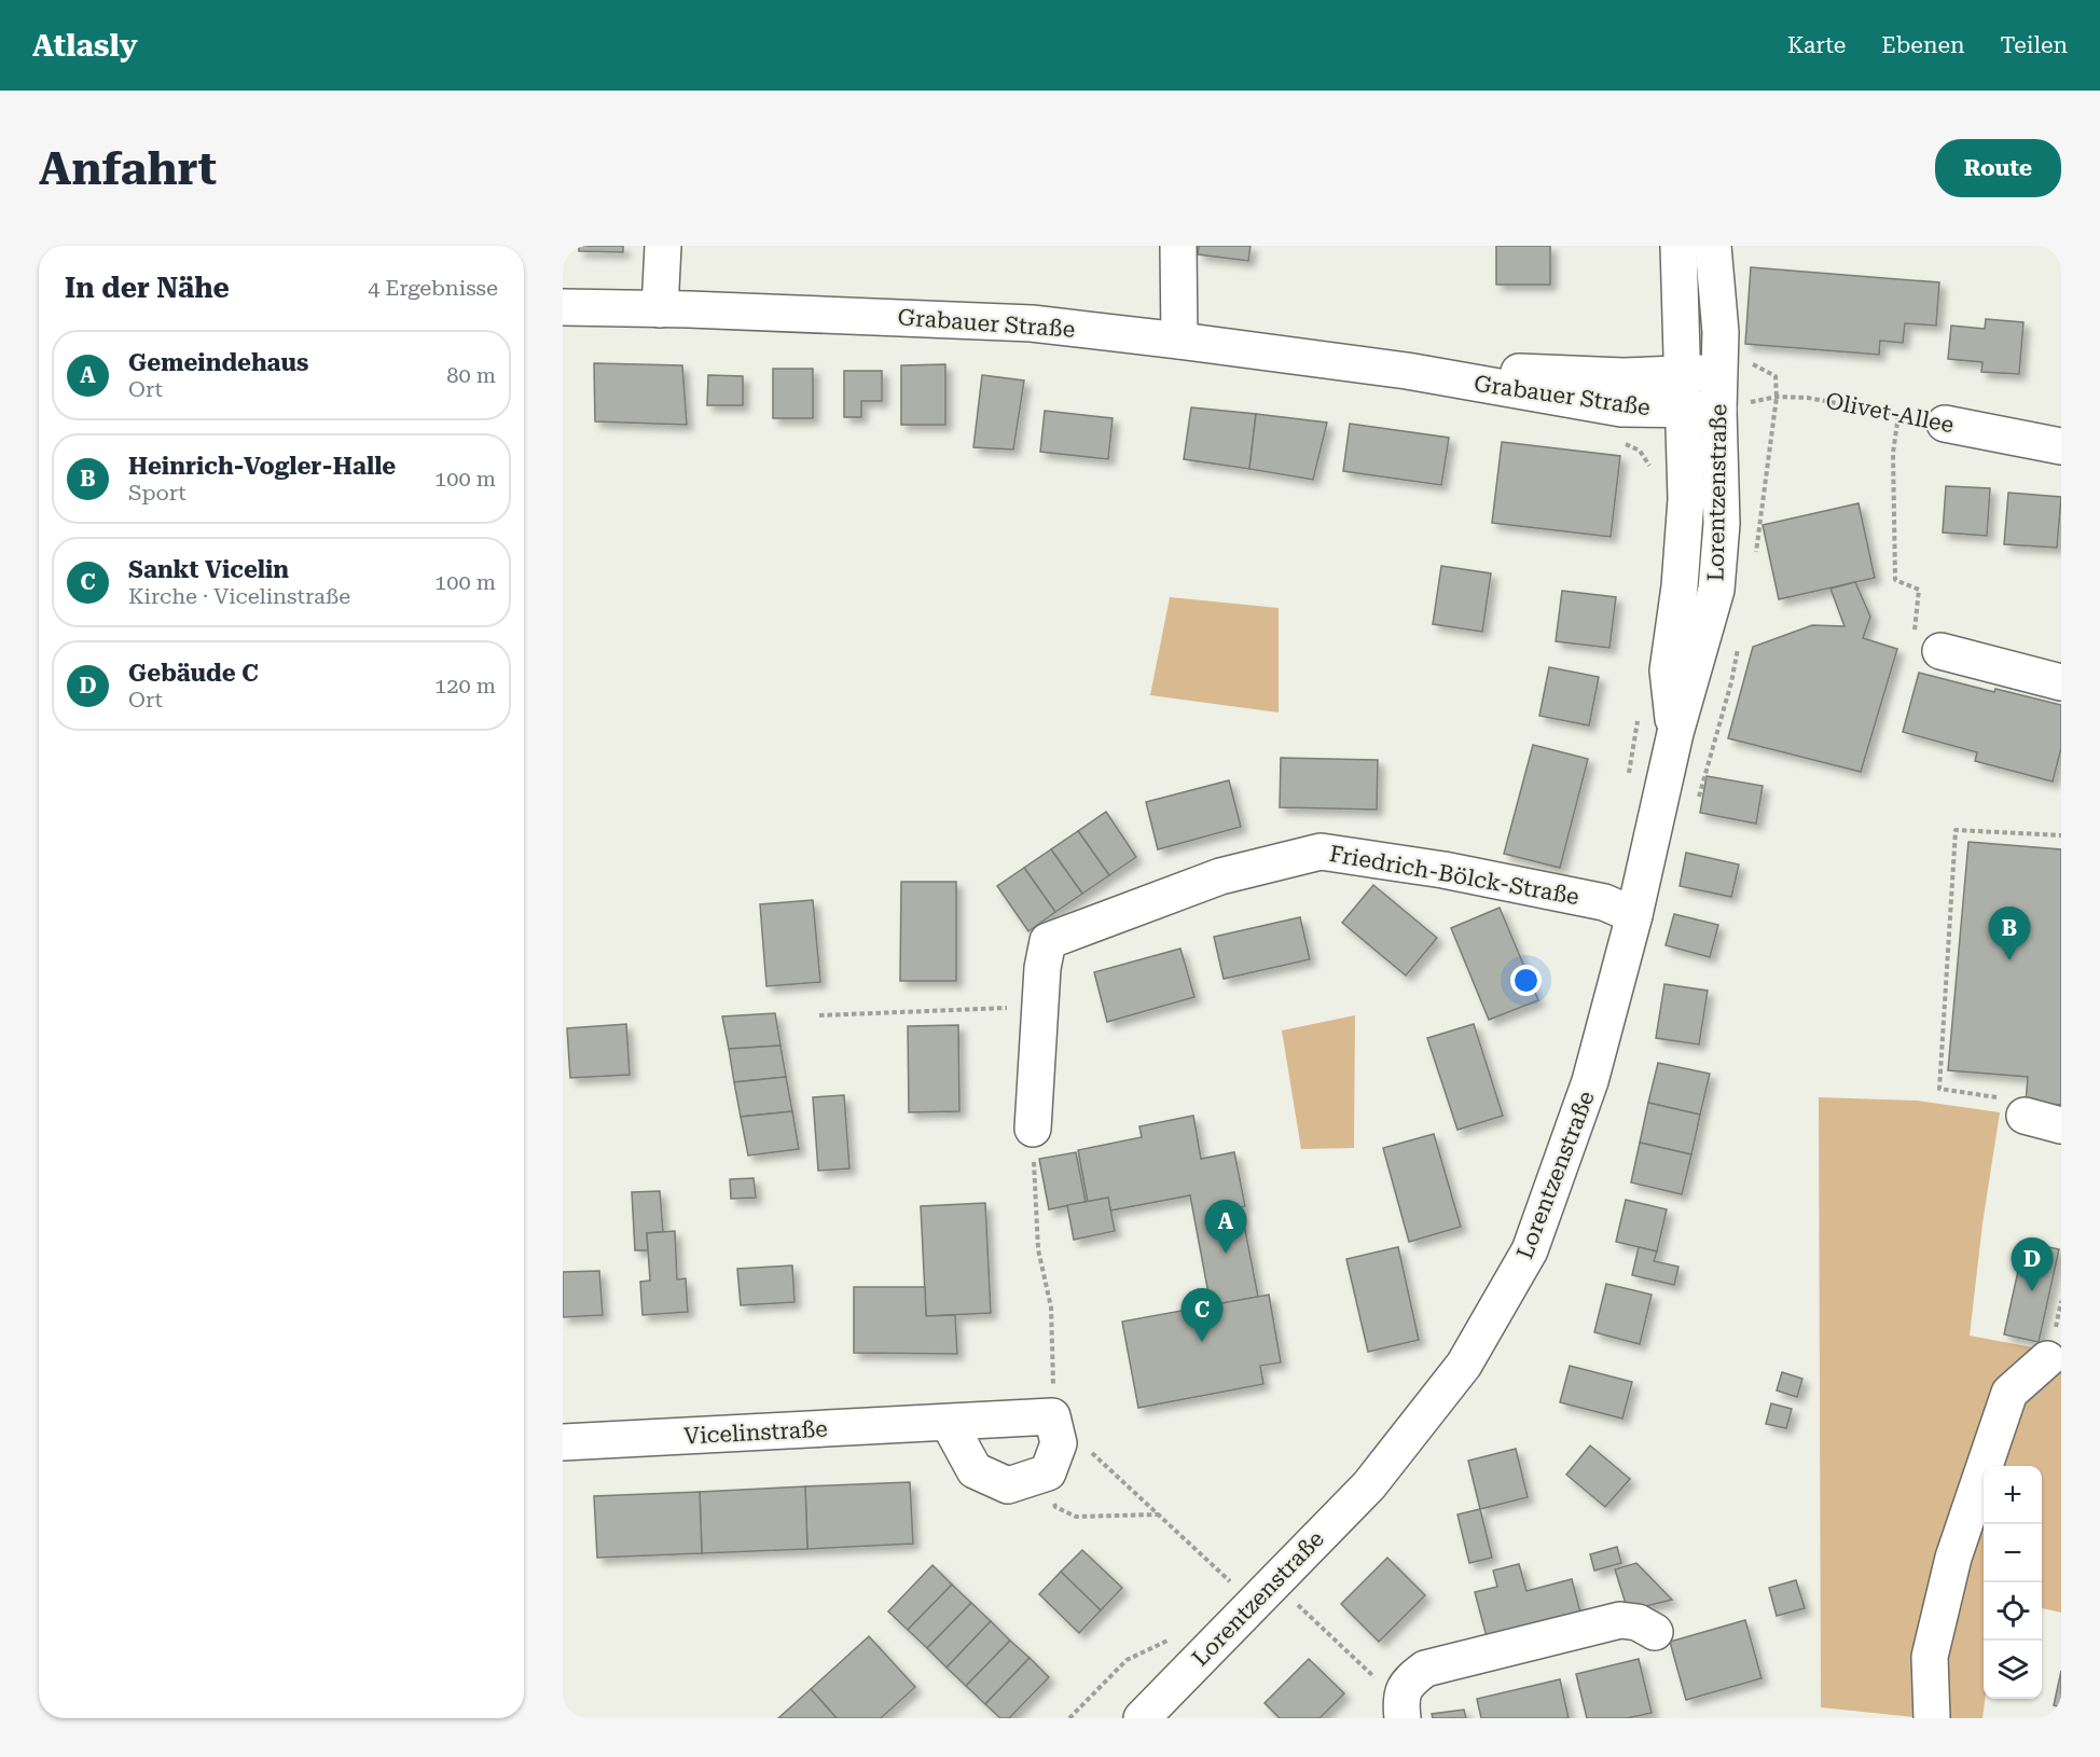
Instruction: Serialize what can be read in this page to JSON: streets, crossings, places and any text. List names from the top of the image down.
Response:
{
  "streets": {
    "main road": [
      "Grabauer Straße",
      "Olivet-Allee",
      "Lorentzenstraße",
      "Friedrich-Bölck-Straße",
      "Vicelinstraße"
    ]
  },
  "crossings": [
    ["Grabauer Straße", "Olivet-Allee"],
    ["Grabauer Straße", "Lorentzenstraße"],
    ["Olivet-Allee", "Lorentzenstraße"],
    ["Lorentzenstraße", "Friedrich-Bölck-Straße"]
  ],
  "page": {
    "header": "Atlasly",
    "nav": ["Karte", "Ebenen", "Teilen"],
    "buttons": "Route",
    "title": "Anfahrt",
    "heading": ["In der Nähe", "4 Ergebnisse"],
    "list": [
      {
        "mark": "A",
        "name": "Gemeindehaus",
        "note": "Ort",
        "value": "80 m"
      },
      {
        "mark": "B",
        "name": "Heinrich-Vogler-Halle",
        "note": "Sport",
        "value": "100 m"
      },
      {
        "mark": "C",
        "name": "Sankt Vicelin",
        "note": "Kirche · Vicelinstraße",
        "value": "100 m"
      },
      {
        "mark": "D",
        "name": "Gebäude C",
        "note": "Ort",
        "value": "120 m"
      }
    ],
    "pins": [
      "B",
      "A",
      "D",
      "C"
    ],
    "map_buttons": ["+", "−"]
  }
}
